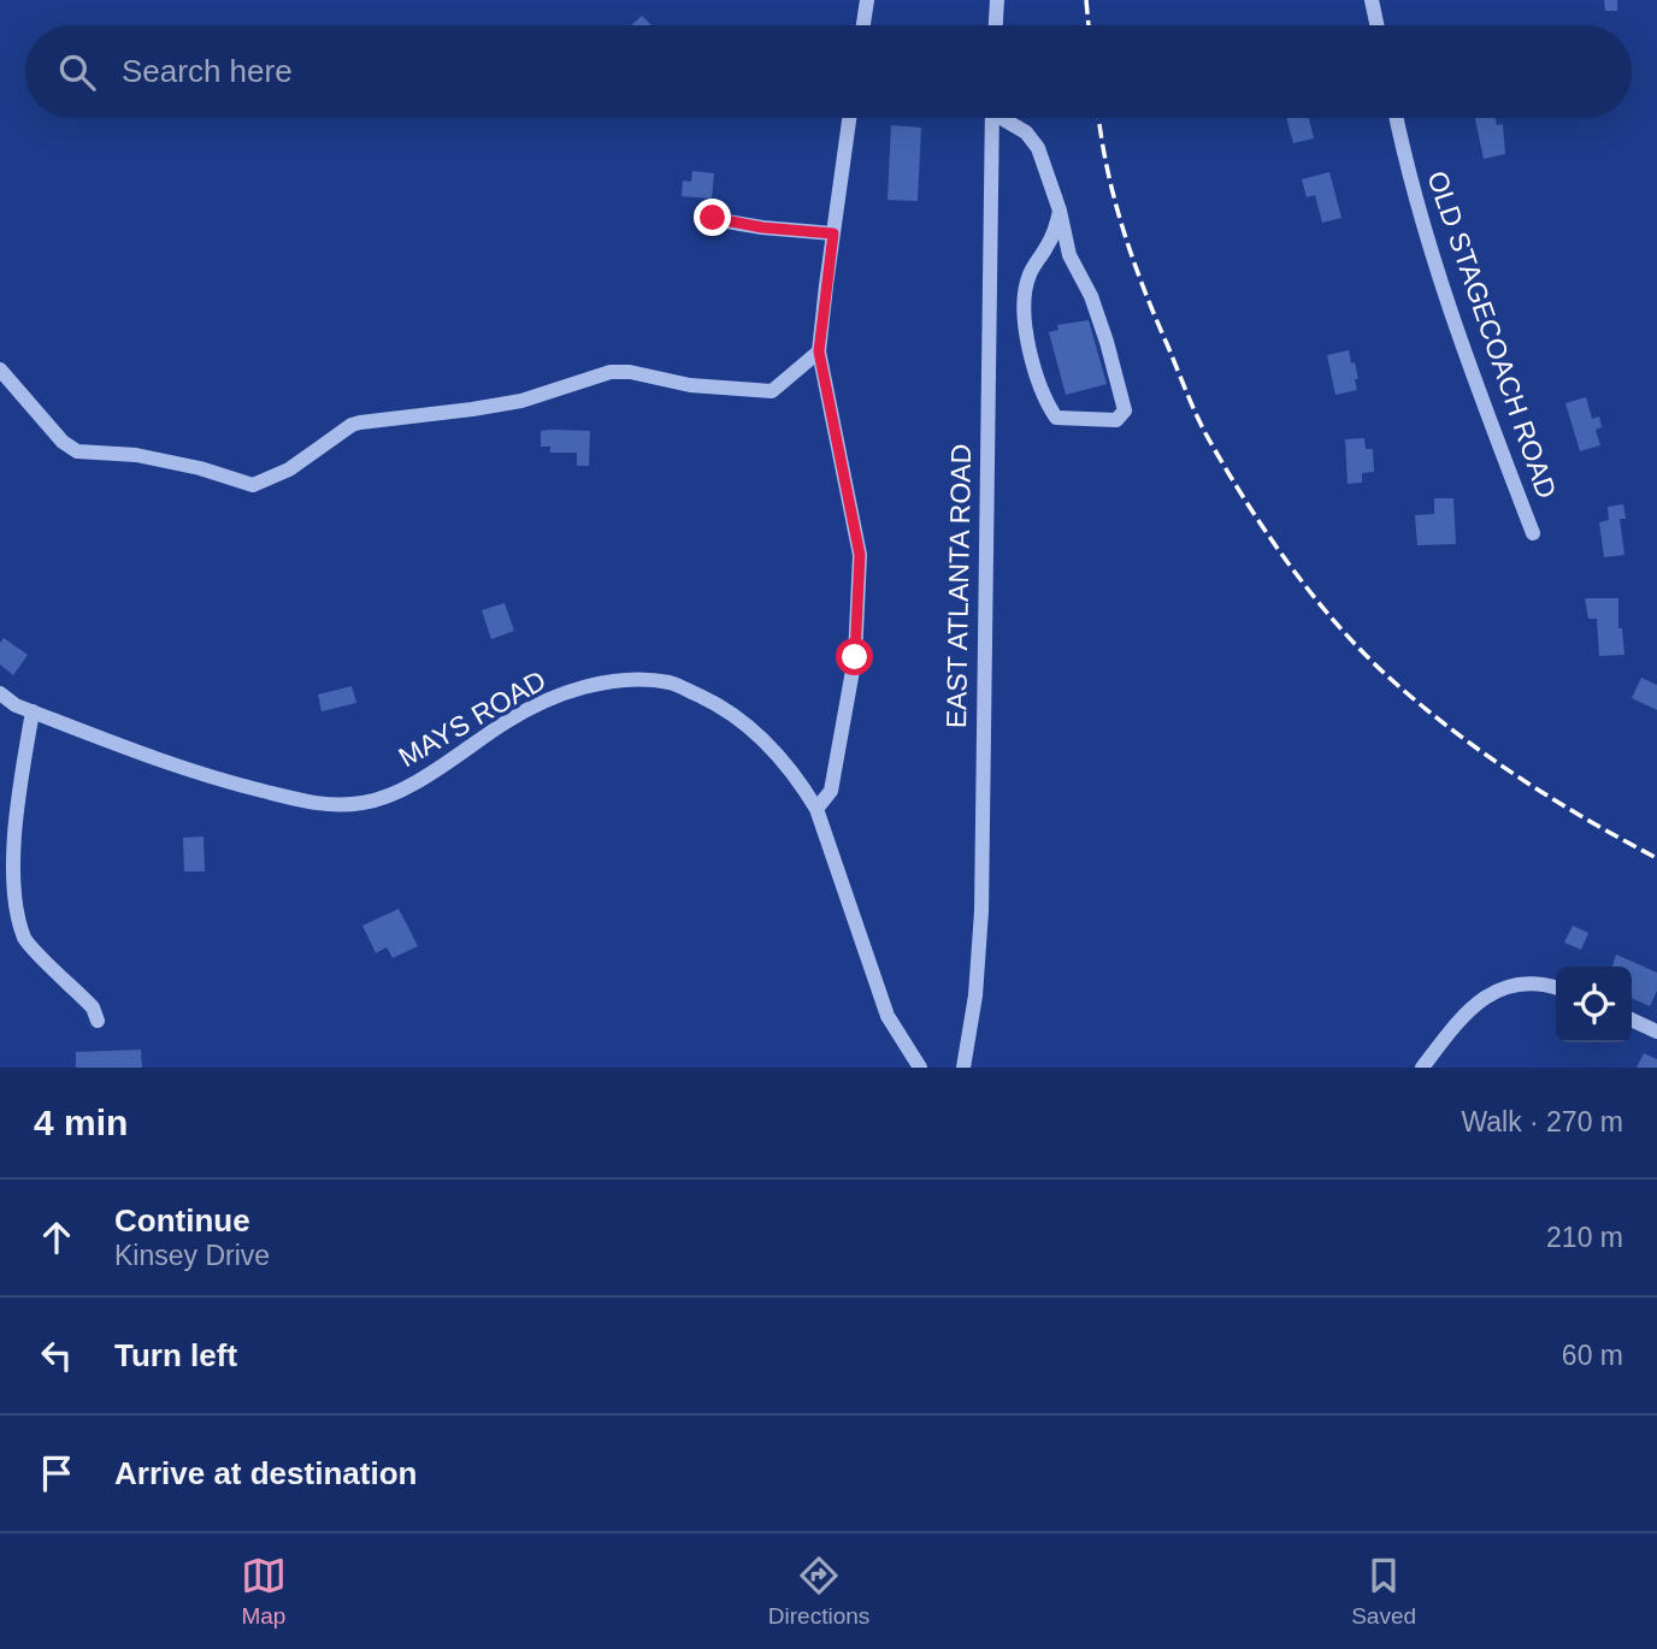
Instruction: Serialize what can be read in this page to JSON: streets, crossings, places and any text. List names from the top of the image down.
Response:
{
  "streets": {
    "street": ["OLD STAGECOACH ROAD", "EAST ATLANTA ROAD", "MAYS ROAD"]
  },
  "page": {
    "search": "Search here",
    "heading": ["4 min", "Walk · 270 m"],
    "list": [
      ["Continue", "Kinsey Drive", "210 m"],
      ["Turn left", "60 m"],
      "Arrive at destination"
    ],
    "nav": ["Map", "Directions", "Saved"]
  }
}
